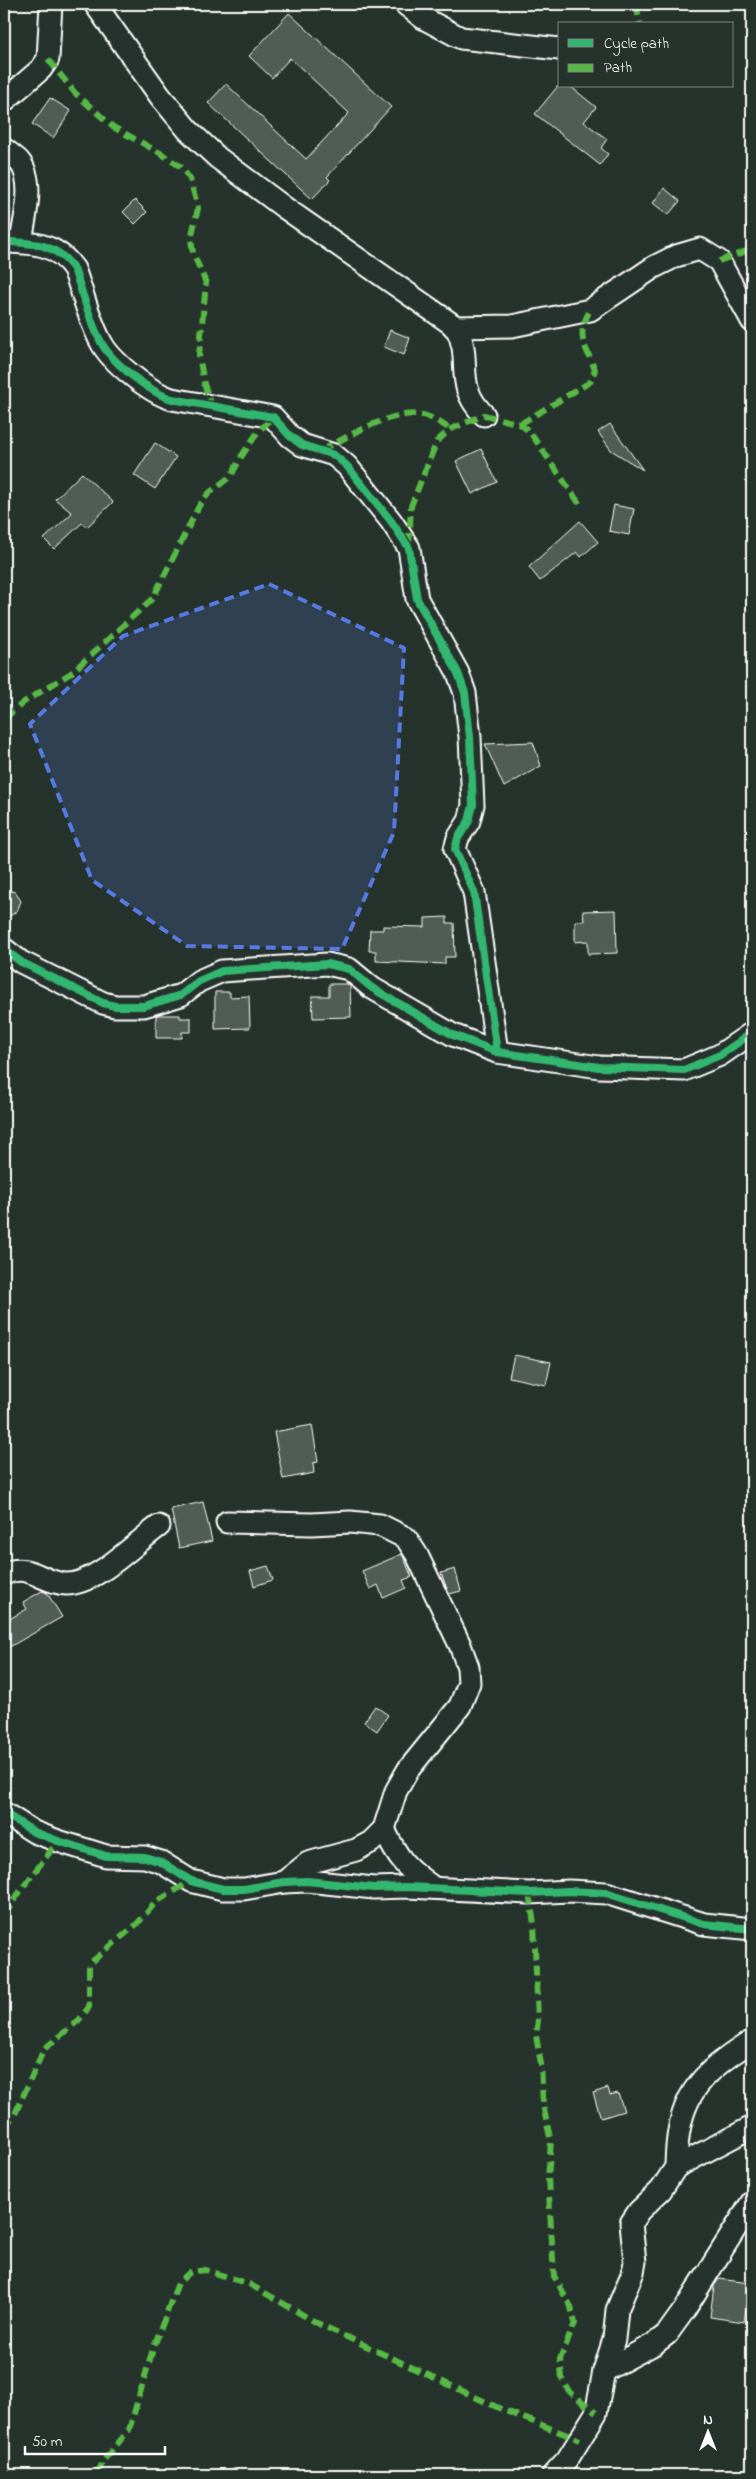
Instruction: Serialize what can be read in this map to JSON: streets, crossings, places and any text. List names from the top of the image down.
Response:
{
  "legend": ["Cycle path", "Path"],
  "scale_bar": "50 m",
  "north": "top"
}
